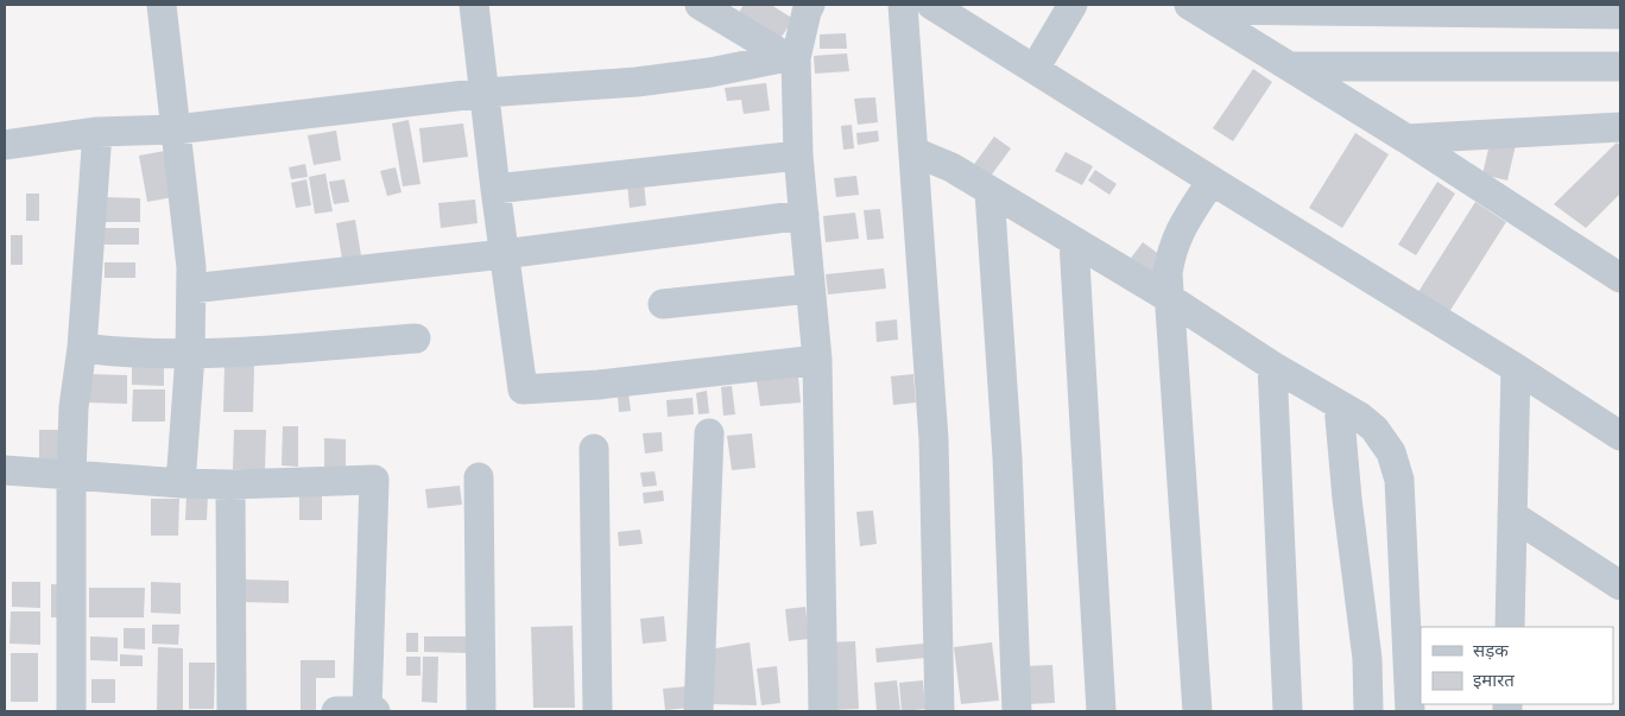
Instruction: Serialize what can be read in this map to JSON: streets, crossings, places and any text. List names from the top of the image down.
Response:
{
  "legend": ["सड़क", "इमारत"]
}
